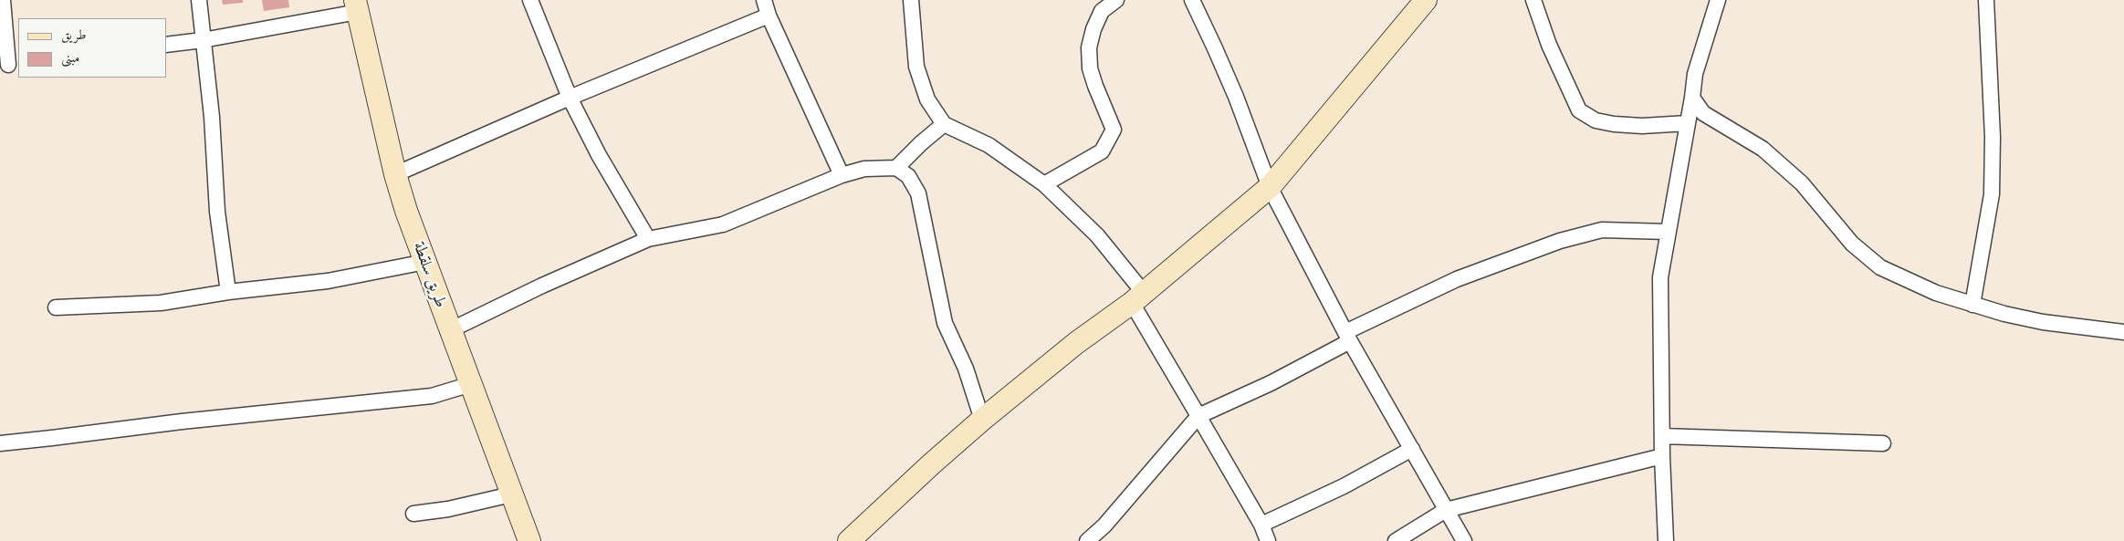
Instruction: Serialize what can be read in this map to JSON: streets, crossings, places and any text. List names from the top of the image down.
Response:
{
  "streets": {
    "street": ["طريق سلقطة"]
  },
  "legend": ["طريق", "مبنى"]
}
